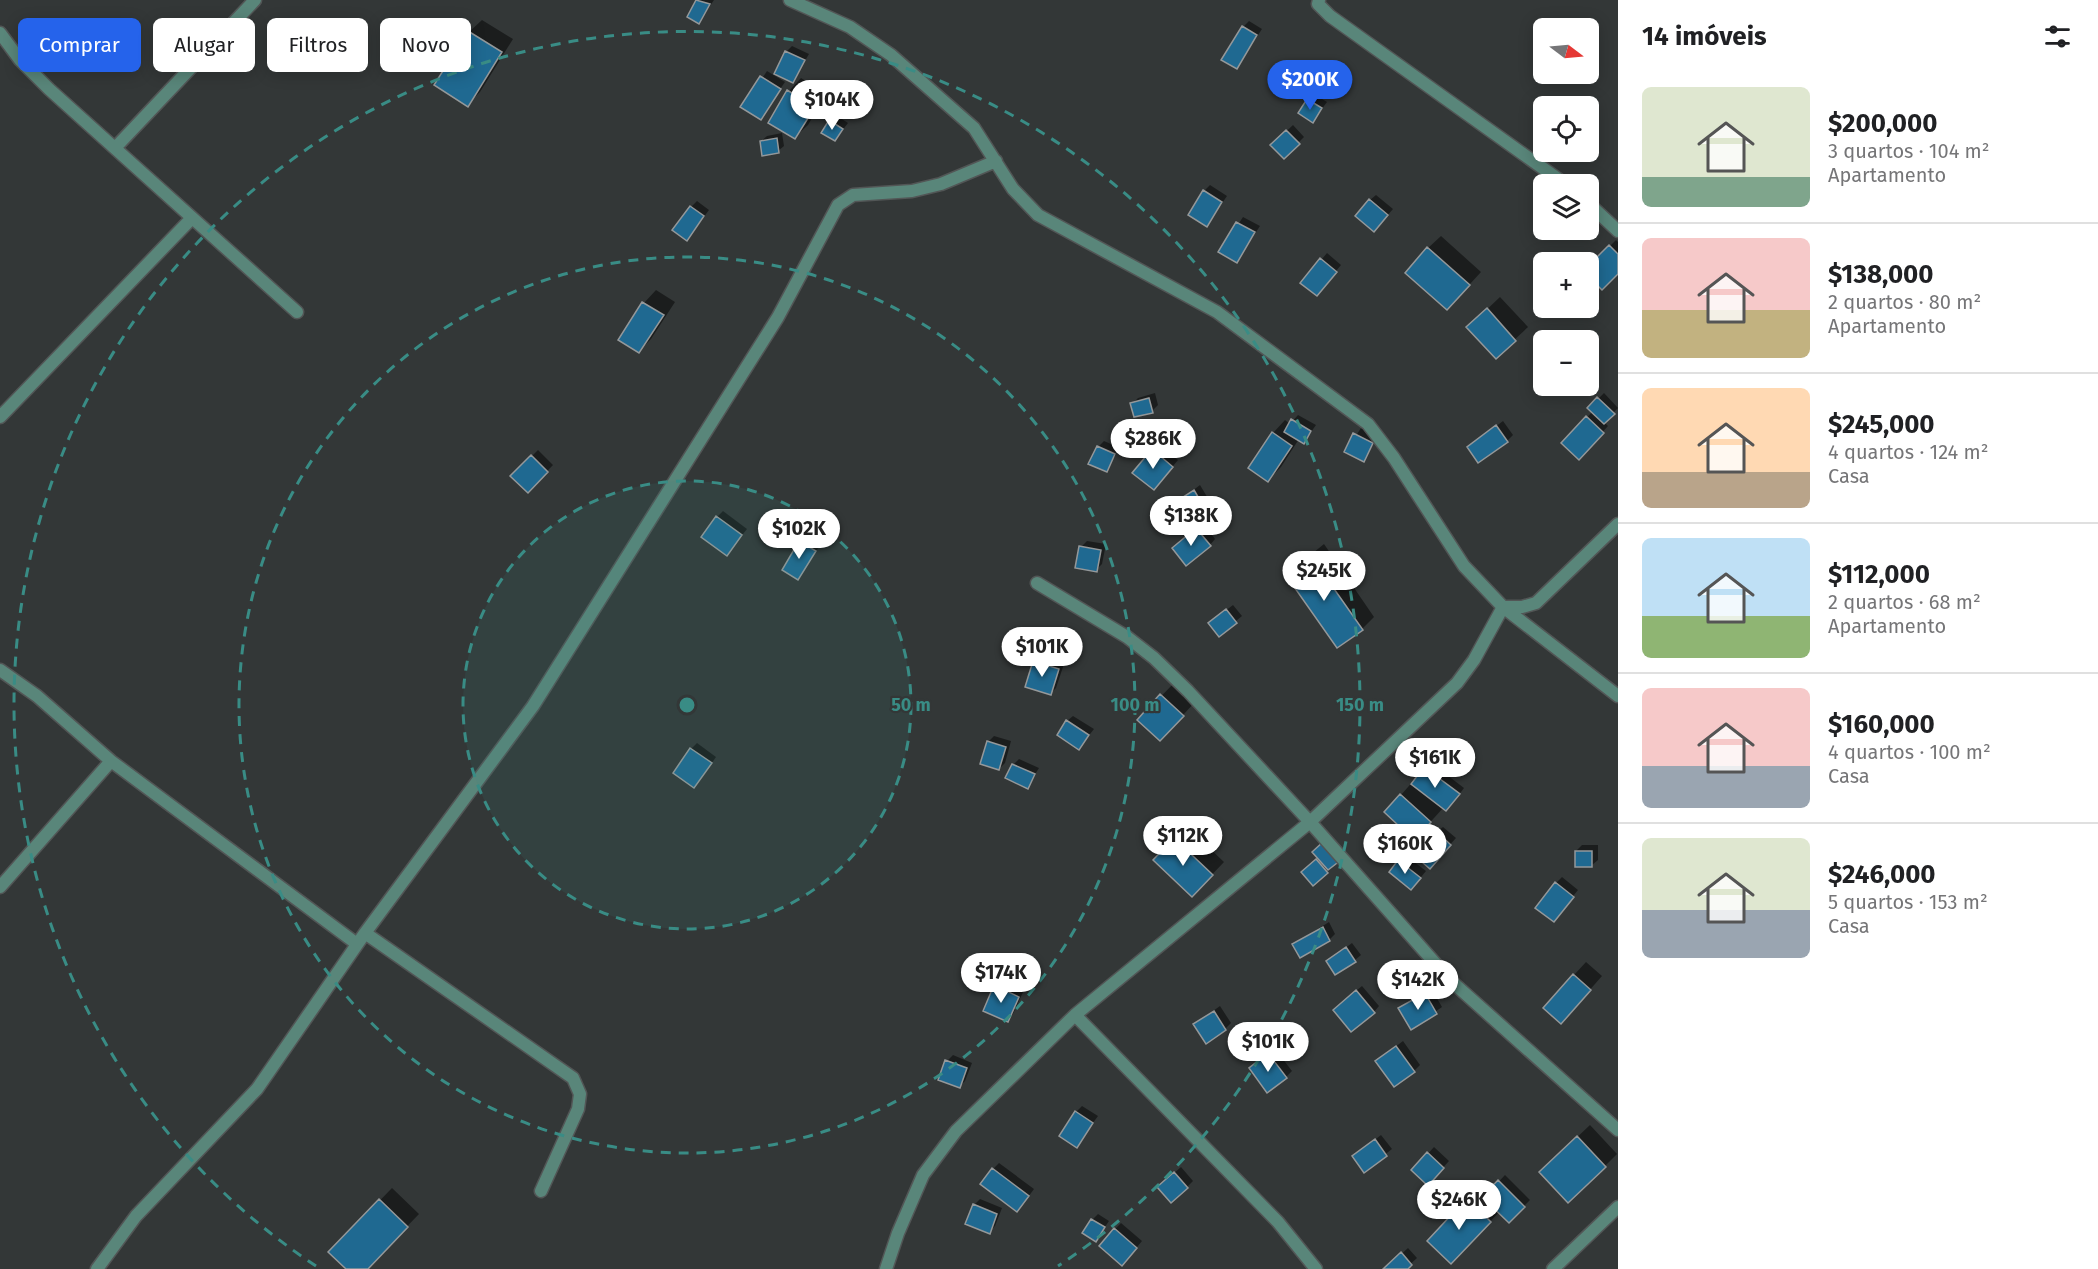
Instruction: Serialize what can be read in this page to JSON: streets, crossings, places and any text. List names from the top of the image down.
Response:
{
  "north": "right",
  "page": {
    "heading": "14 imóveis",
    "map_buttons": ["+", "−"],
    "chip": [
      "Comprar",
      "Alugar",
      "Filtros",
      "Novo"
    ],
    "price": [
      "$200K",
      "$104K",
      "$286K",
      "$138K",
      "$102K",
      "$245K",
      "$101K",
      "$161K",
      "$112K",
      "$160K",
      "$174K",
      "$142K",
      "$101K",
      "$246K"
    ],
    "list": [
      {
        "name": "$200,000",
        "note": "3 quartos · 104 m² · Apartamento"
      },
      {
        "name": "$138,000",
        "note": "2 quartos · 80 m² · Apartamento"
      },
      {
        "name": "$245,000",
        "note": "4 quartos · 124 m² · Casa"
      },
      {
        "name": "$112,000",
        "note": "2 quartos · 68 m² · Apartamento"
      },
      {
        "name": "$160,000",
        "note": "4 quartos · 100 m² · Casa"
      },
      {
        "name": "$246,000",
        "note": "5 quartos · 153 m² · Casa"
      }
    ]
  },
  "rings": ["50 m", "100 m", "150 m"]
}
